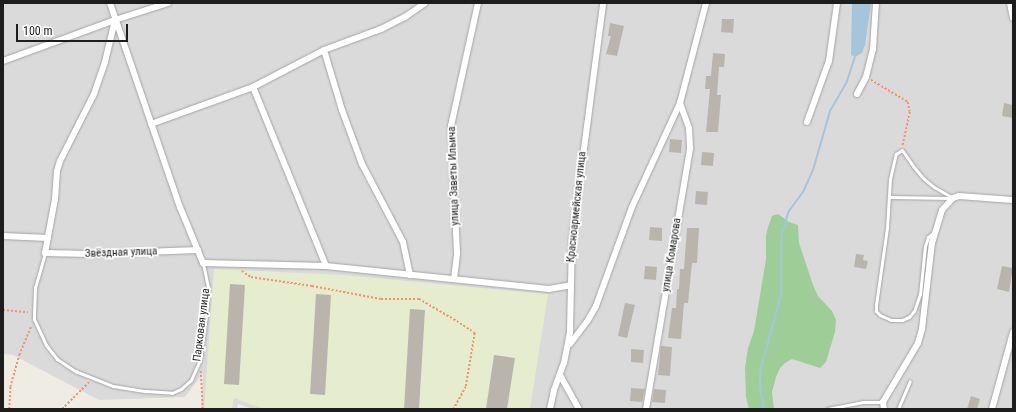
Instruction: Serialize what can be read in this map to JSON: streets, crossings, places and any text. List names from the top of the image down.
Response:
{
  "streets": {
    "street": [
      "улица Заветы Ильича",
      "Красноармейская улица",
      "Звёздная улица",
      "улица Комарова",
      "Парковая улица"
    ]
  },
  "crossings": [
    ["Звёздная улица", "Парковая улица"]
  ],
  "scale_bar": "100 m"
}
